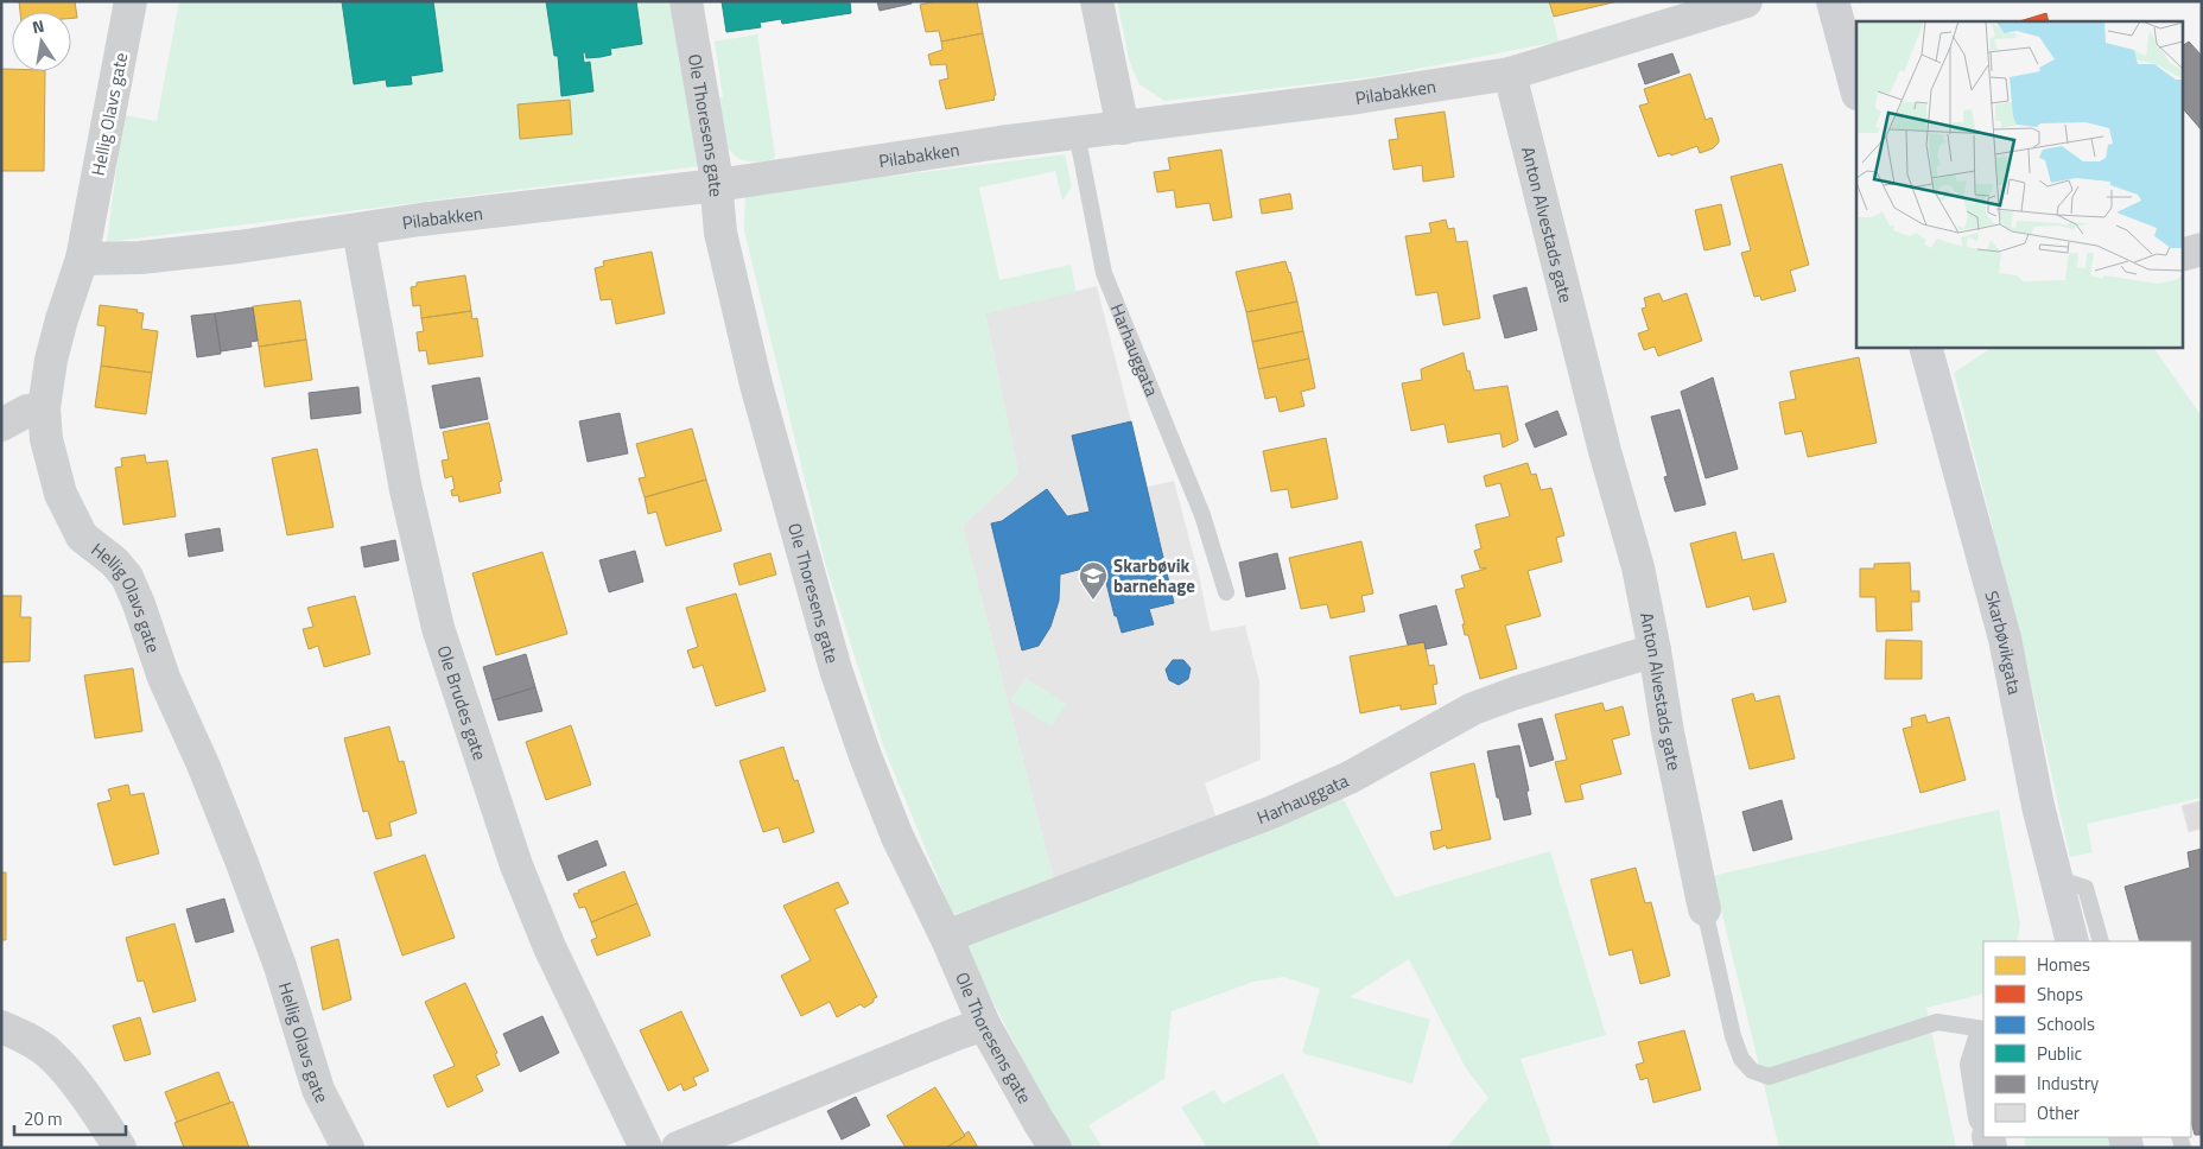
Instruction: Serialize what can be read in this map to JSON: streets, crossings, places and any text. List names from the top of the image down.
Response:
{
  "streets": {
    "main road": ["Skarbøvikgata"],
    "street": [
      "Pilabakken",
      "Hellig Olavs gate",
      "Ole Thoresens gate",
      "Anton Alvestads gate",
      "Harhauggata",
      "Ole Brudes gate"
    ]
  },
  "crossings": [
    ["Pilabakken", "Hellig Olavs gate"],
    ["Pilabakken", "Ole Thoresens gate"],
    ["Pilabakken", "Anton Alvestads gate"],
    ["Pilabakken", "Harhauggata"],
    ["Pilabakken", "Ole Brudes gate"],
    ["Ole Thoresens gate", "Harhauggata"],
    ["Anton Alvestads gate", "Harhauggata"]
  ],
  "places": {
    "school or university": ["Skarbøvik barnehage"]
  },
  "legend": [
    "Homes",
    "Shops",
    "Schools",
    "Public",
    "Industry",
    "Other"
  ],
  "scale_bar": "20 m",
  "north": "top"
}
